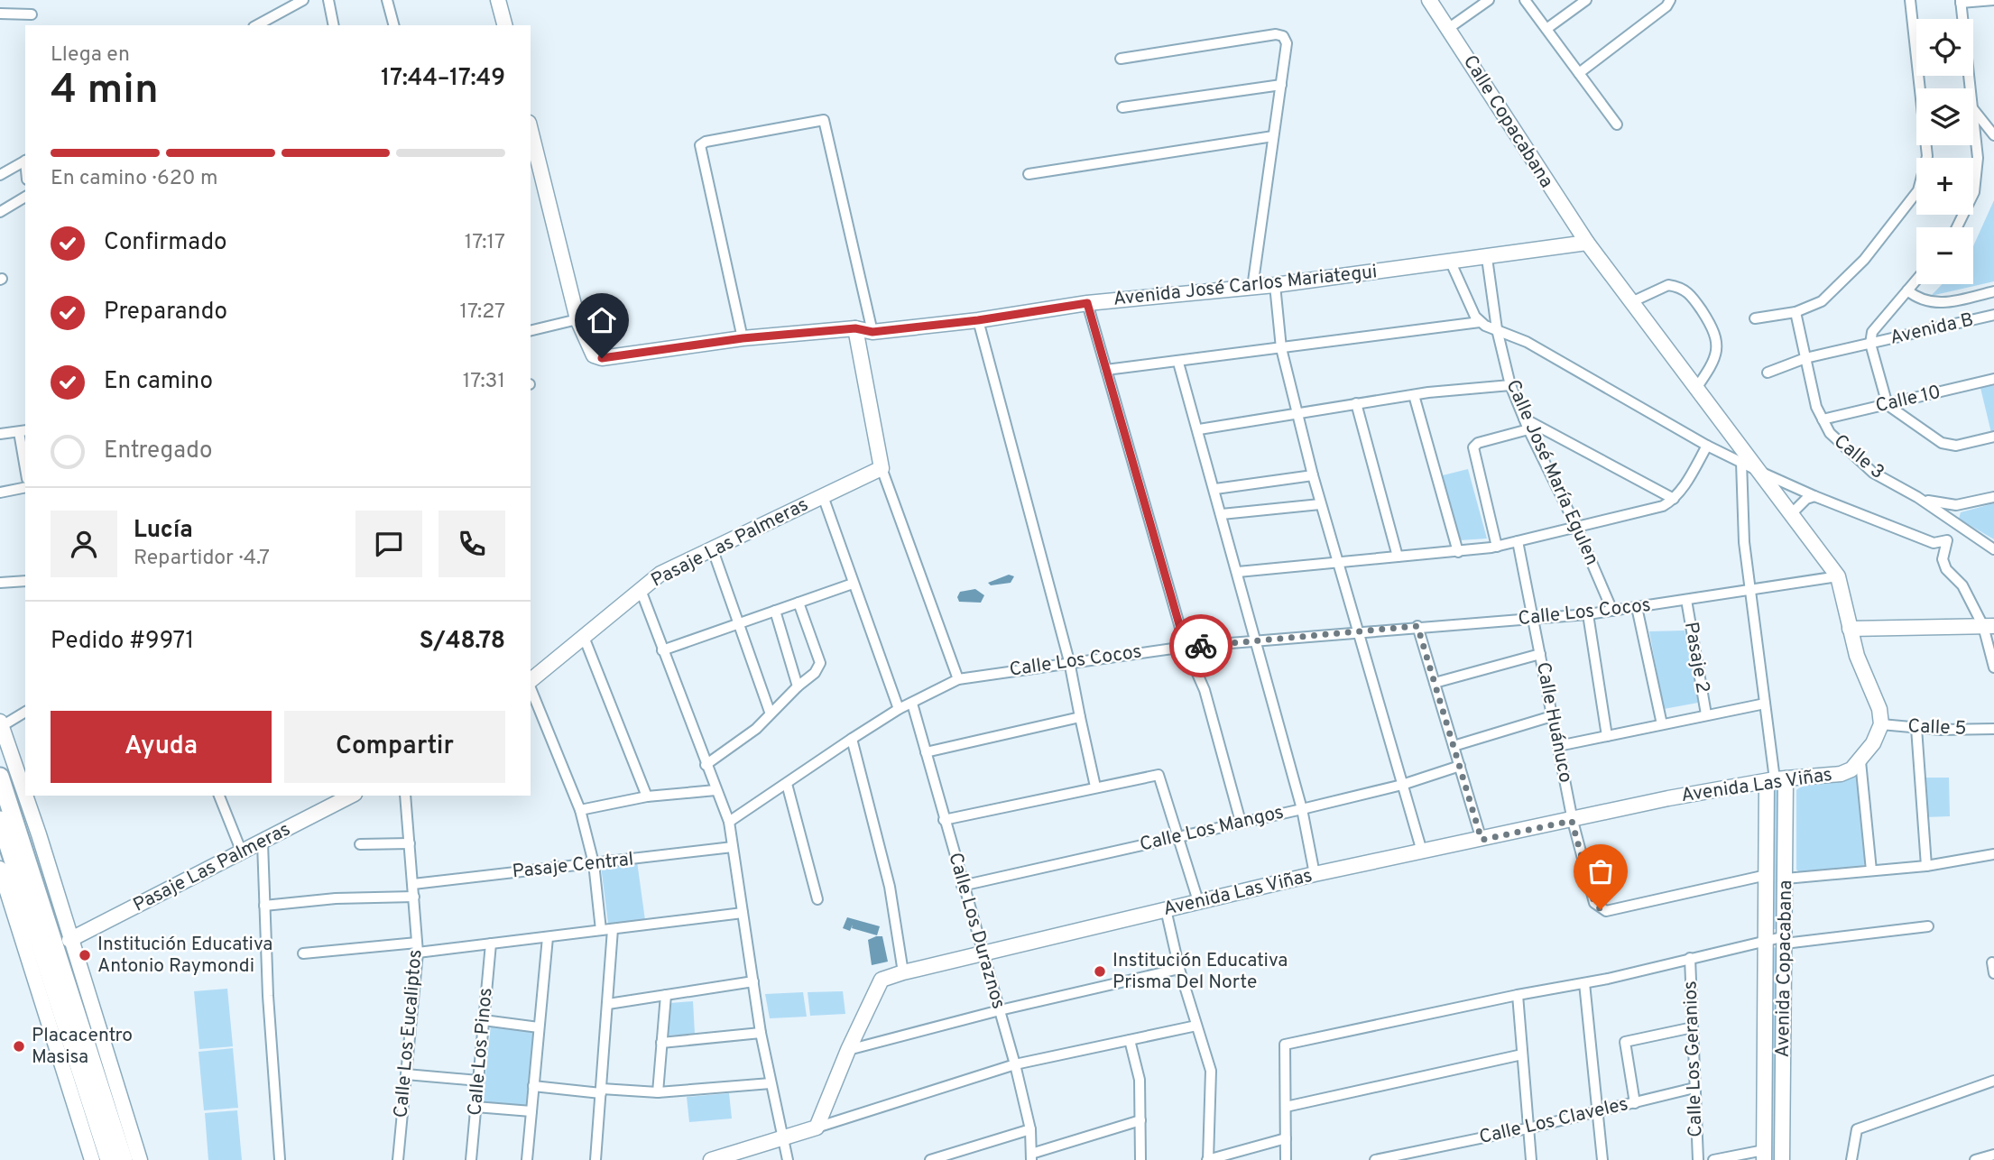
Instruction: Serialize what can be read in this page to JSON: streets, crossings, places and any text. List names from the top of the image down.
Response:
{
  "streets": {
    "street": [
      "Calle Copacabana",
      "Avenida José Carlos Mariategui",
      "Avenida B",
      "Calle 10",
      "Calle 3",
      "Calle José María Egulen",
      "Pasaje Las Palmeras",
      "Calle Los Cocos",
      "Pasaje 2",
      "Calle Huánuco",
      "Calle 5",
      "Avenida Las Viñas",
      "Calle Los Mangos",
      "Pasaje Central",
      "Calle Los Duraznos",
      "Avenida Copacabana",
      "Calle Los Eucaliptos",
      "Calle Los Pinos",
      "Calle Los Geranios",
      "Calle Los Claveles"
    ]
  },
  "crossings": [
    ["Calle Copacabana", "Avenida José Carlos Mariategui"],
    ["Calle Copacabana", "Calle Los Cocos"],
    ["Avenida José Carlos Mariategui", "Calle José María Egulen"],
    ["Avenida B", "Calle 3"],
    ["Calle 10", "Calle 3"],
    ["Calle José María Egulen", "Calle Los Cocos"],
    ["Calle Los Cocos", "Pasaje 2"],
    ["Calle Los Cocos", "Calle Huánuco"],
    ["Calle Los Cocos", "Calle Los Duraznos"],
    ["Calle Huánuco", "Avenida Las Viñas"],
    ["Calle Huánuco", "Avenida Copacabana"],
    ["Avenida Las Viñas", "Calle Los Duraznos"],
    ["Avenida Las Viñas", "Avenida Copacabana"],
    ["Calle Los Mangos", "Calle Los Duraznos"],
    ["Pasaje Central", "Calle Los Eucaliptos"],
    ["Calle Los Geranios", "Calle Los Claveles"]
  ],
  "places": ["Institución Educativa Antonio Raymondi", "Institución Educativa Prisma Del Norte", "Placacentro Masisa"],
  "page": {
    "map_buttons": ["+", "−"],
    "heading": ["4 min", "Llega en", "17:44–17:49"],
    "panel": [
      "Lucía",
      "Repartidor · 4.7",
      "Pedido #9971",
      "S/48.78"
    ],
    "bar": "En camino · 620 m",
    "list": [
      ["Confirmado", "17:17"],
      ["Preparando", "17:27"],
      ["En camino", "17:31"],
      "Entregado"
    ],
    "buttons": ["Ayuda", "Compartir"]
  }
}
